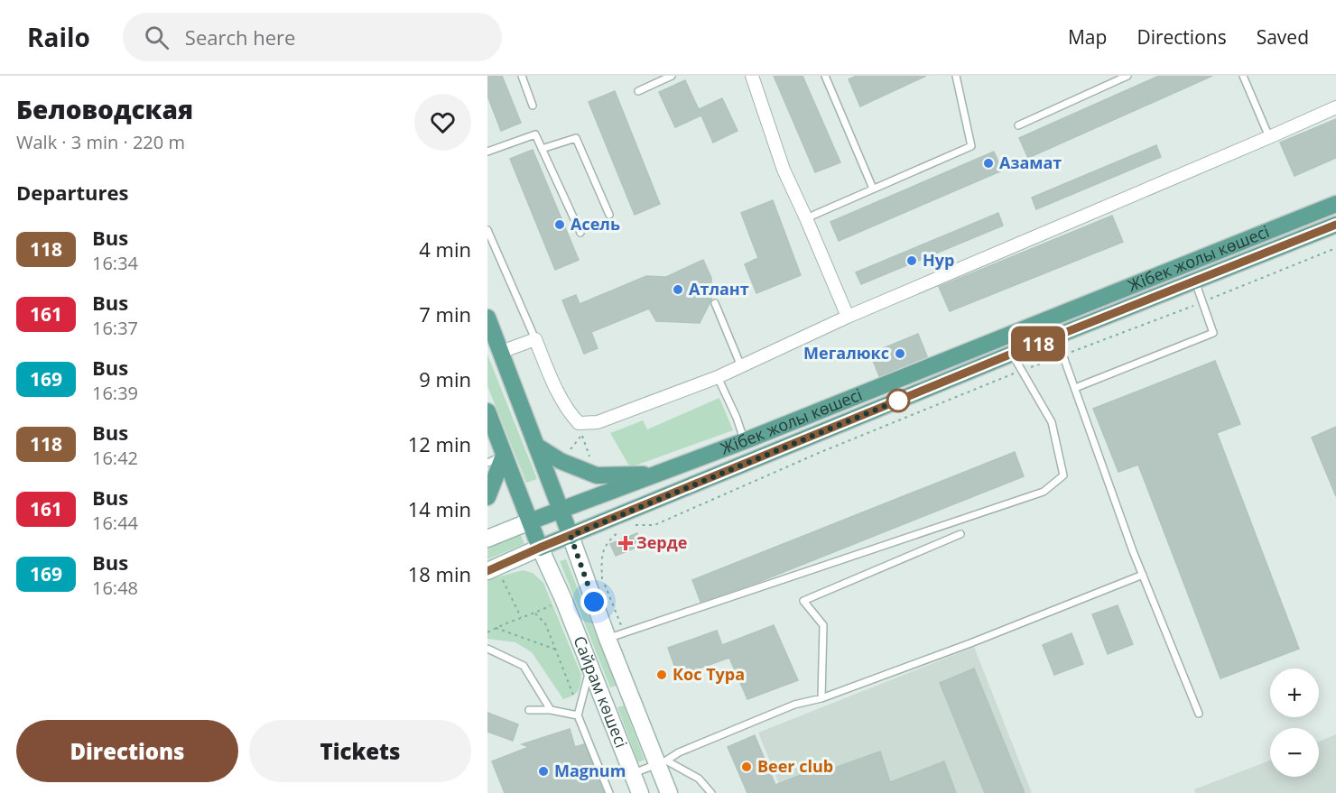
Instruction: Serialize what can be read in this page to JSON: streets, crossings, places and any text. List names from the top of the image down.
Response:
{
  "streets": {
    "main road": ["Жібек жолы көшесі", "Сайрам көшесі"]
  },
  "crossings": [
    ["Жібек жолы көшесі", "Сайрам көшесі"]
  ],
  "places": {
    "other": [
      "Азамат",
      "Асель",
      "Нур",
      "Атлант",
      "Мегалюкс",
      "Кос Тура",
      "Beer club",
      "Magnum"
    ],
    "health": ["Зерде"]
  },
  "lines": ["bus line 118"],
  "page": {
    "header": "Railo",
    "search": "Search here",
    "nav": ["Map", "Directions", "Saved"],
    "heading": [
      ["Беловодская", "Walk · 3 min · 220 m"],
      "Departures"
    ],
    "on_map": "118",
    "list": [
      {
        "mark": "118",
        "name": "Bus",
        "note": "16:34",
        "value": "4 min"
      },
      {
        "mark": "161",
        "name": "Bus",
        "note": "16:37",
        "value": "7 min"
      },
      {
        "mark": "169",
        "name": "Bus",
        "note": "16:39",
        "value": "9 min"
      },
      {
        "mark": "118",
        "name": "Bus",
        "note": "16:42",
        "value": "12 min"
      },
      {
        "mark": "161",
        "name": "Bus",
        "note": "16:44",
        "value": "14 min"
      },
      {
        "mark": "169",
        "name": "Bus",
        "note": "16:48",
        "value": "18 min"
      }
    ],
    "map_buttons": ["+", "−"],
    "buttons": ["Directions", "Tickets"]
  }
}
